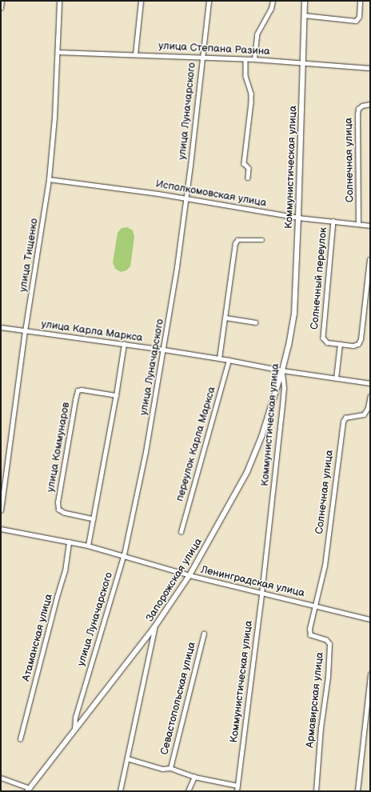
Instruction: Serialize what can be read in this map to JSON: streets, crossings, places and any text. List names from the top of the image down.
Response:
{
  "streets": {
    "main road": ["Коммунистическая улица", "Запорожская улица"],
    "street": [
      "улица Степана Разина",
      "улица Луначарского",
      "Солнечная улица",
      "Исполкомовская улица",
      "улица Тищенко",
      "Солнечный переулок",
      "улица Карла Маркса",
      "переулок Карла Маркса",
      "улица Коммунаров",
      "Ленинградская улица",
      "Атаманская улица",
      "Севастопольская улица",
      "Армавирская улица"
    ]
  },
  "crossings": [
    ["улица Степана Разина", "улица Луначарского"],
    ["улица Степана Разина", "Коммунистическая улица"],
    ["улица Степана Разина", "улица Тищенко"],
    ["улица Луначарского", "Исполкомовская улица"],
    ["улица Луначарского", "улица Карла Маркса"],
    ["улица Луначарского", "Ленинградская улица"],
    ["Солнечная улица", "Исполкомовская улица"],
    ["Солнечная улица", "Ленинградская улица"],
    ["Солнечная улица", "Армавирская улица"],
    ["Коммунистическая улица", "Исполкомовская улица"],
    ["Коммунистическая улица", "улица Карла Маркса"],
    ["Коммунистическая улица", "Запорожская улица"],
    ["Коммунистическая улица", "Ленинградская улица"],
    ["Исполкомовская улица", "улица Тищенко"],
    ["Исполкомовская улица", "Солнечный переулок"],
    ["улица Тищенко", "улица Карла Маркса"],
    ["улица Карла Маркса", "переулок Карла Маркса"],
    ["улица Карла Маркса", "Запорожская улица"],
    ["Запорожская улица", "Ленинградская улица"],
    ["Ленинградская улица", "Атаманская улица"],
    ["Ленинградская улица", "Армавирская улица"]
  ]
}
